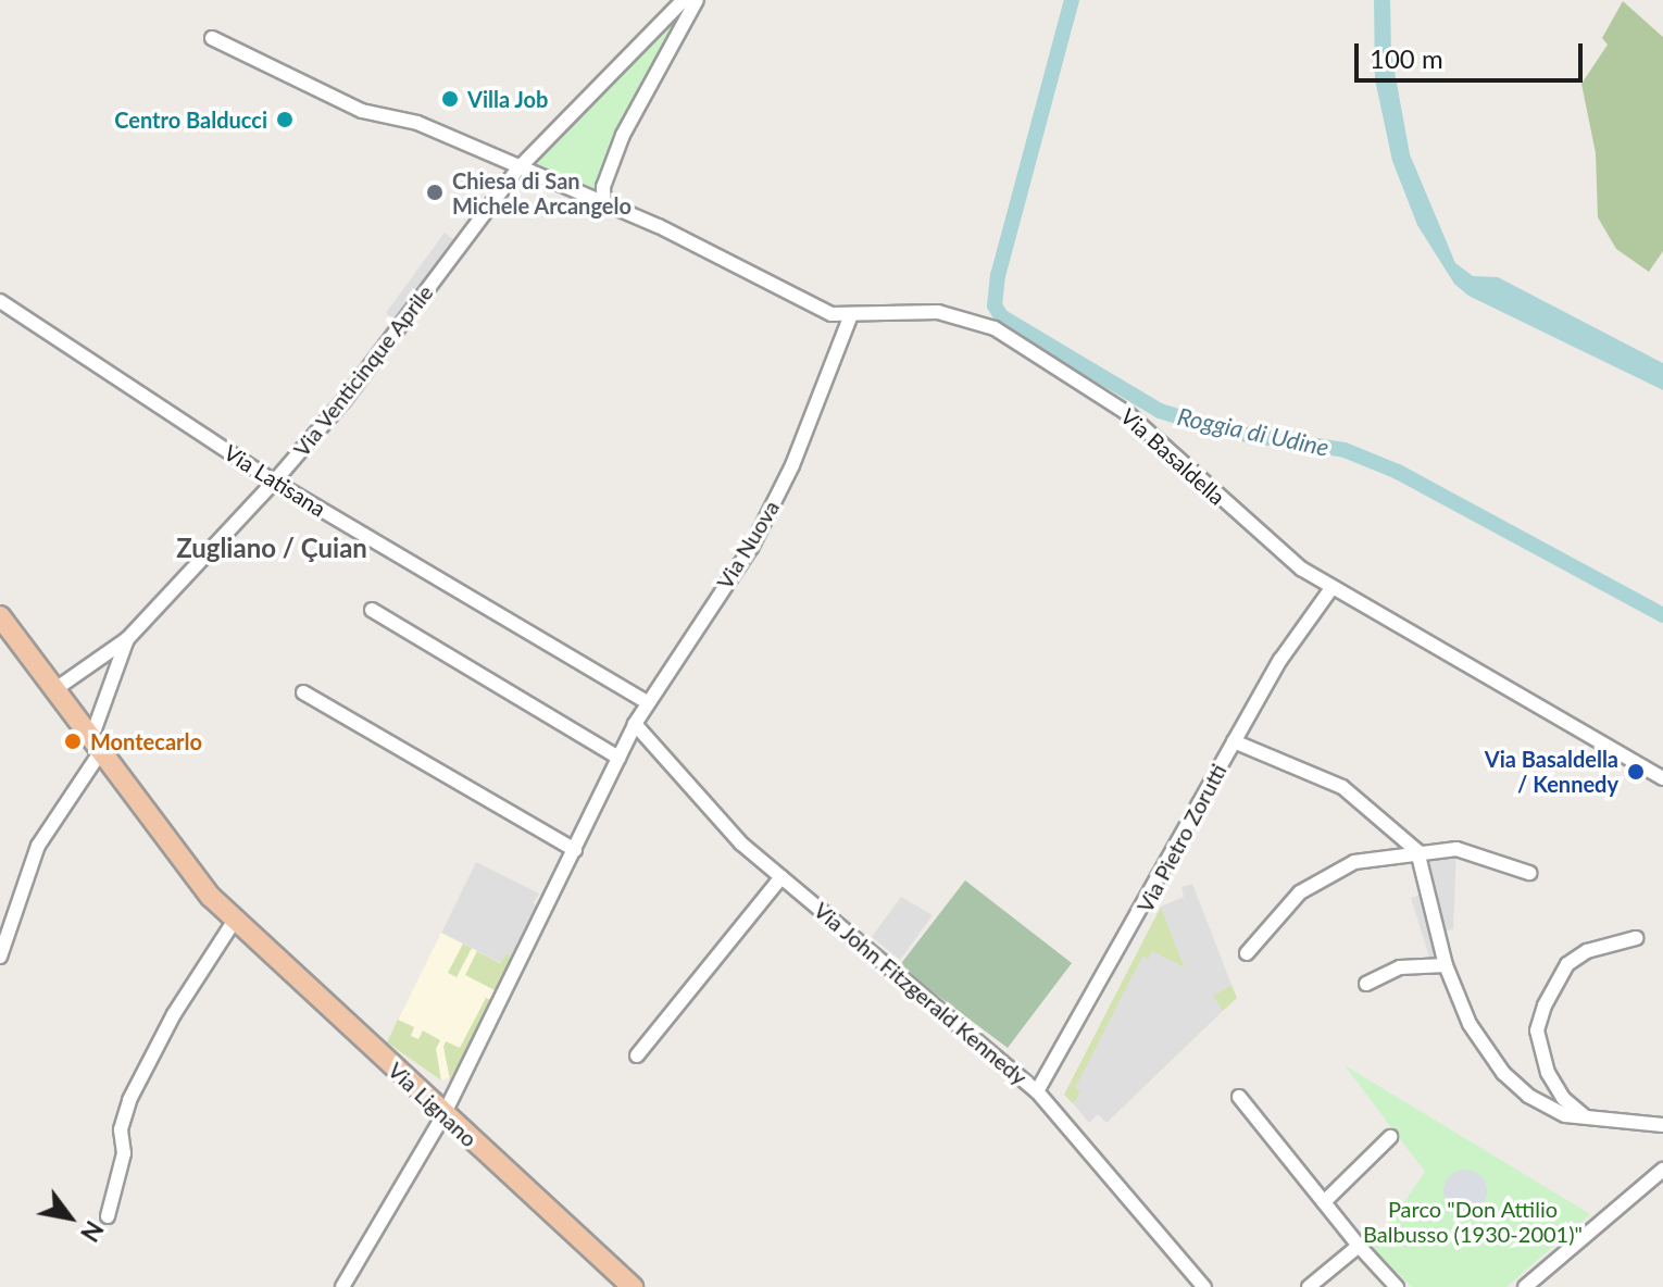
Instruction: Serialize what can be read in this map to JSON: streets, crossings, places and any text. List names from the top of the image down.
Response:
{
  "streets": {
    "main road": ["Via Lignano"],
    "street": [
      "Via Venticinque Aprile",
      "Via Basaldella",
      "Via Latisana",
      "Via Nuova",
      "Via Pietro Zorutti",
      "Via John Fitzgerald Kennedy"
    ]
  },
  "crossings": [
    ["Via Venticinque Aprile", "Via Basaldella"],
    ["Via Venticinque Aprile", "Via Latisana"],
    ["Via Basaldella", "Via Nuova"],
    ["Via Basaldella", "Via Pietro Zorutti"],
    ["Via Latisana", "Via Nuova"],
    ["Via Nuova", "Via John Fitzgerald Kennedy"],
    ["Via Nuova", "Via Lignano"],
    ["Via Pietro Zorutti", "Via John Fitzgerald Kennedy"]
  ],
  "districts": ["Zugliano / Çuian"],
  "water": ["Roggia di Udine"],
  "parks": ["Parco \"Don Attilio Balbusso (1930-2001)\""],
  "places": [
    "Villa Job",
    "Centro Balducci",
    "Chiesa di San Michele Arcangelo",
    "Montecarlo",
    "Via Basaldella / Kennedy"
  ],
  "scale_bar": "100 m",
  "north": "bottom right"
}
